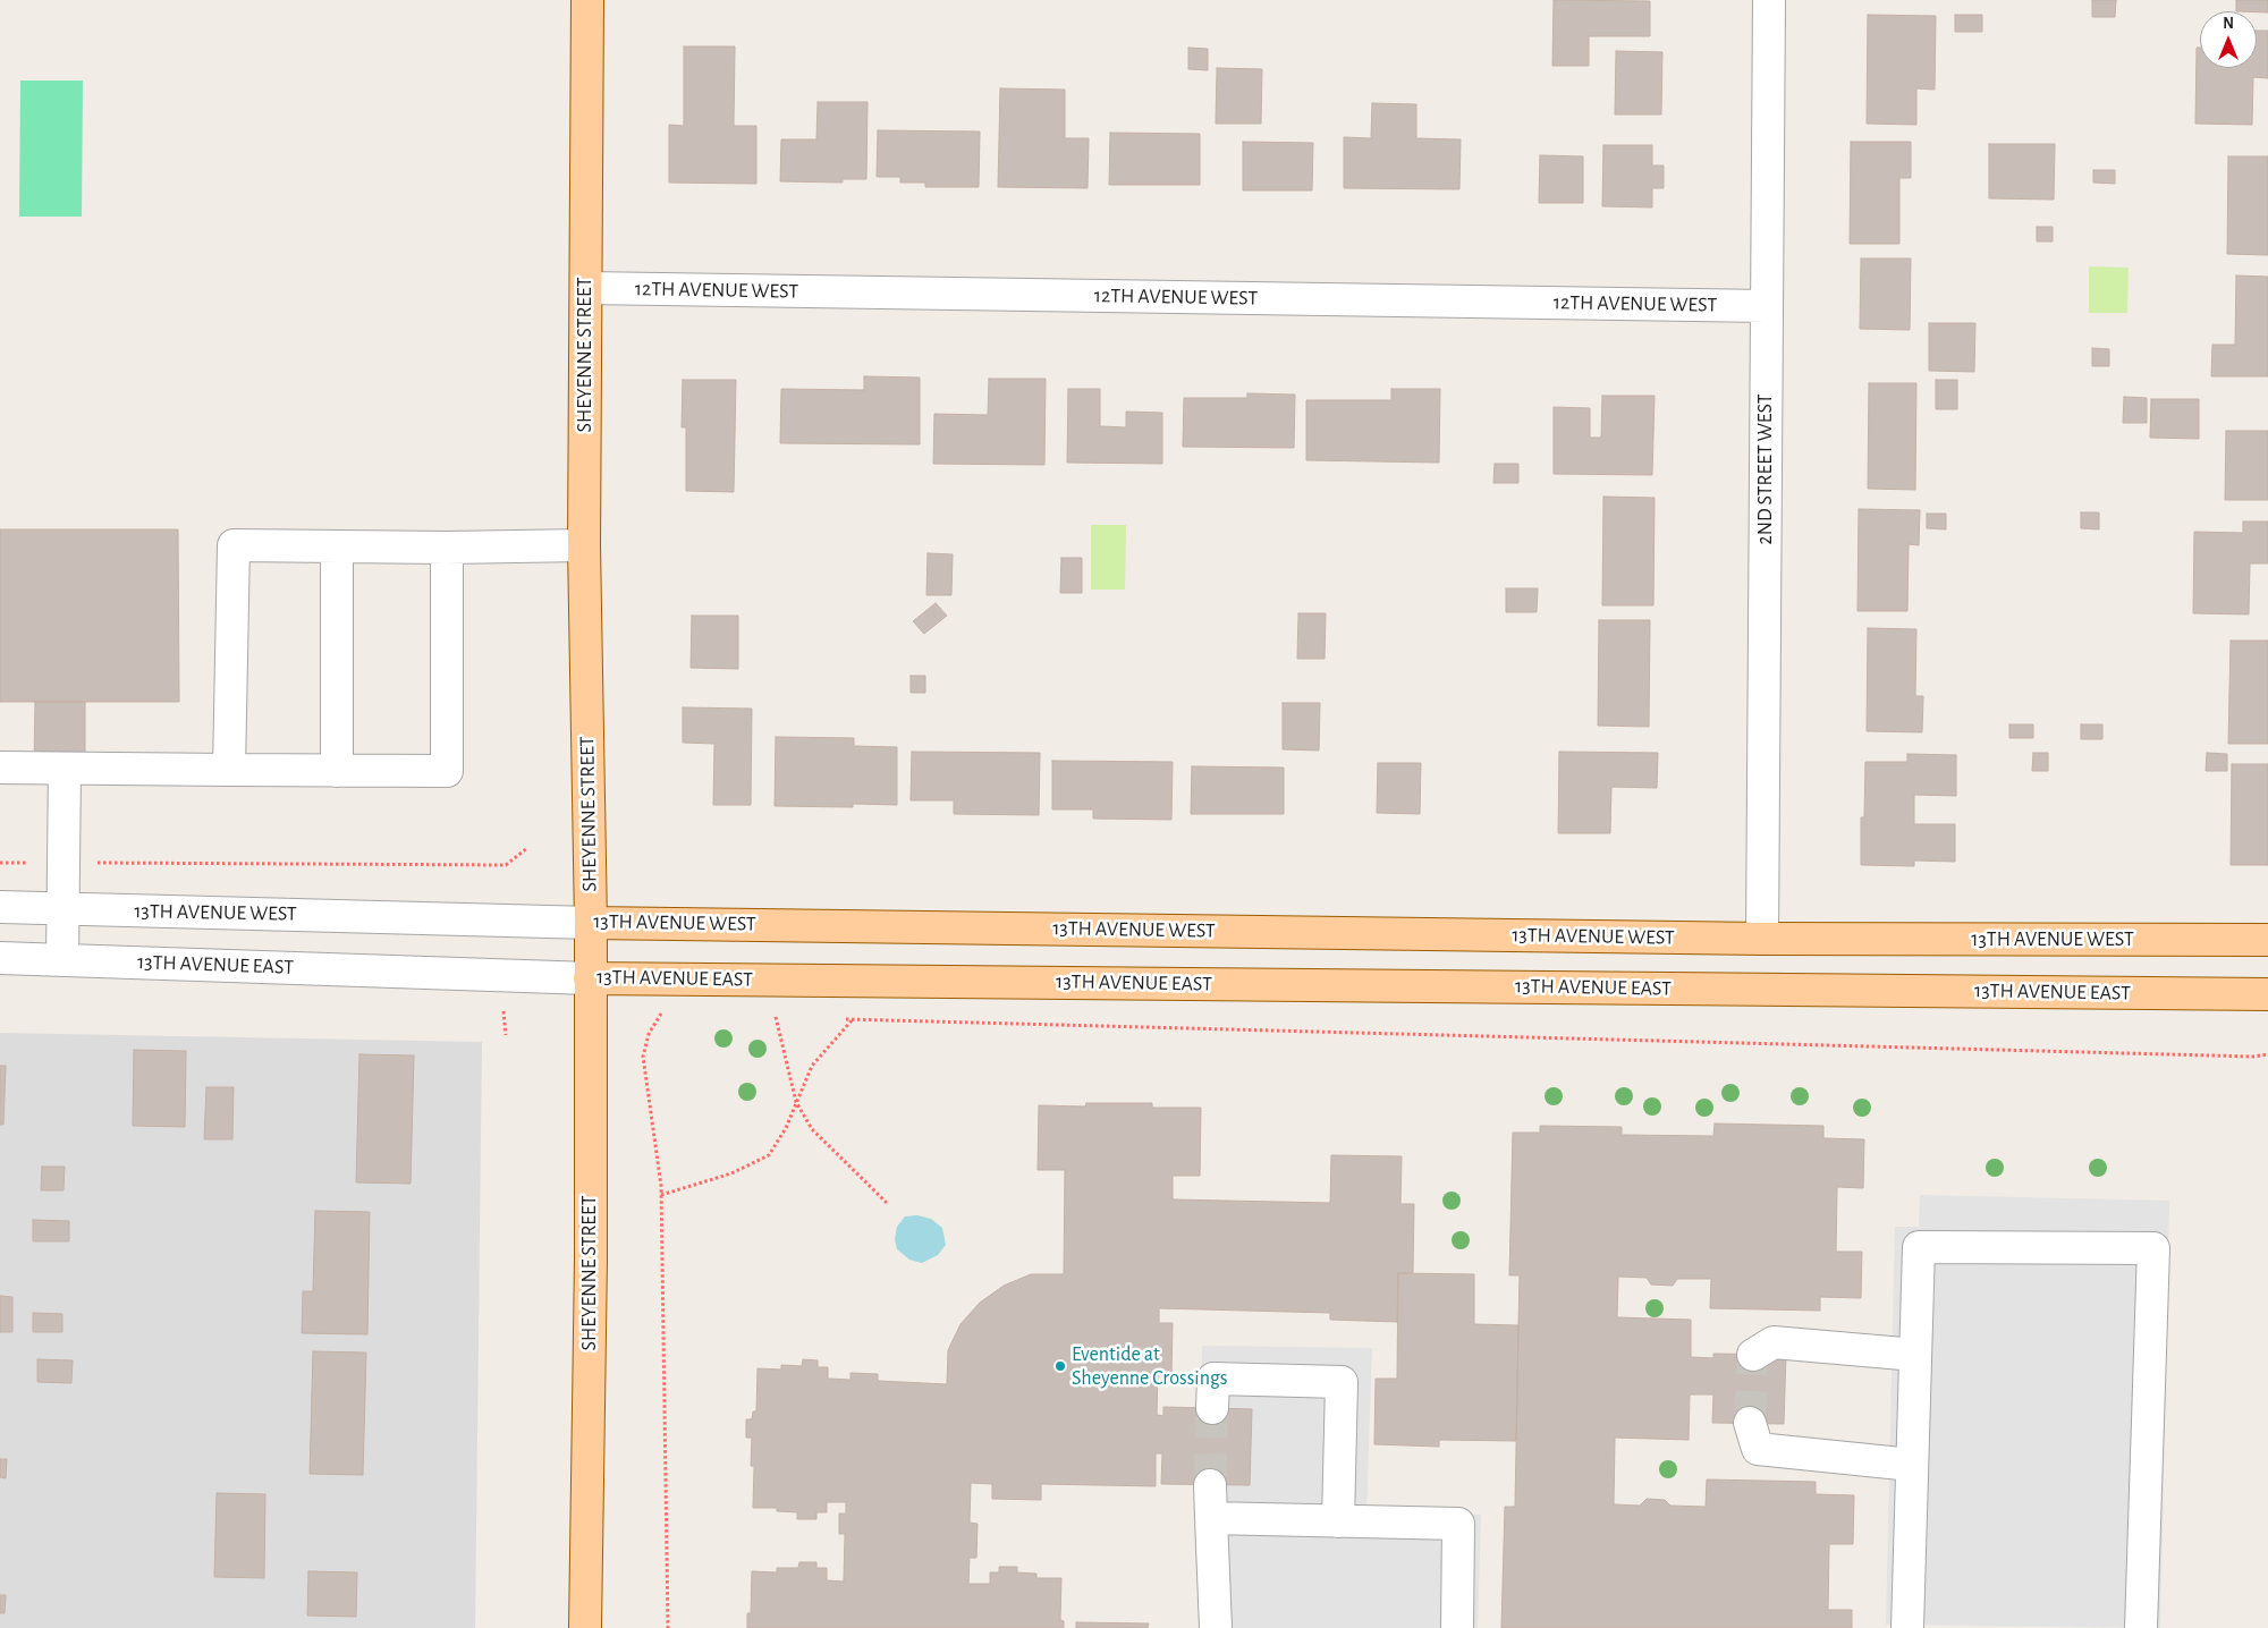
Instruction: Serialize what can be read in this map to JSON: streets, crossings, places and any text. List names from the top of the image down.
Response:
{
  "streets": {
    "main road": ["SHEYENNE STREET", "13TH AVENUE WEST", "13TH AVENUE EAST"],
    "street": ["12TH AVENUE WEST", "2ND STREET WEST"]
  },
  "crossings": [
    ["12TH AVENUE WEST", "SHEYENNE STREET"],
    ["12TH AVENUE WEST", "2ND STREET WEST"],
    ["SHEYENNE STREET", "13TH AVENUE WEST"],
    ["SHEYENNE STREET", "13TH AVENUE EAST"],
    ["2ND STREET WEST", "13TH AVENUE WEST"]
  ],
  "places": ["Eventide at Sheyenne Crossings"],
  "north": "top"
}
